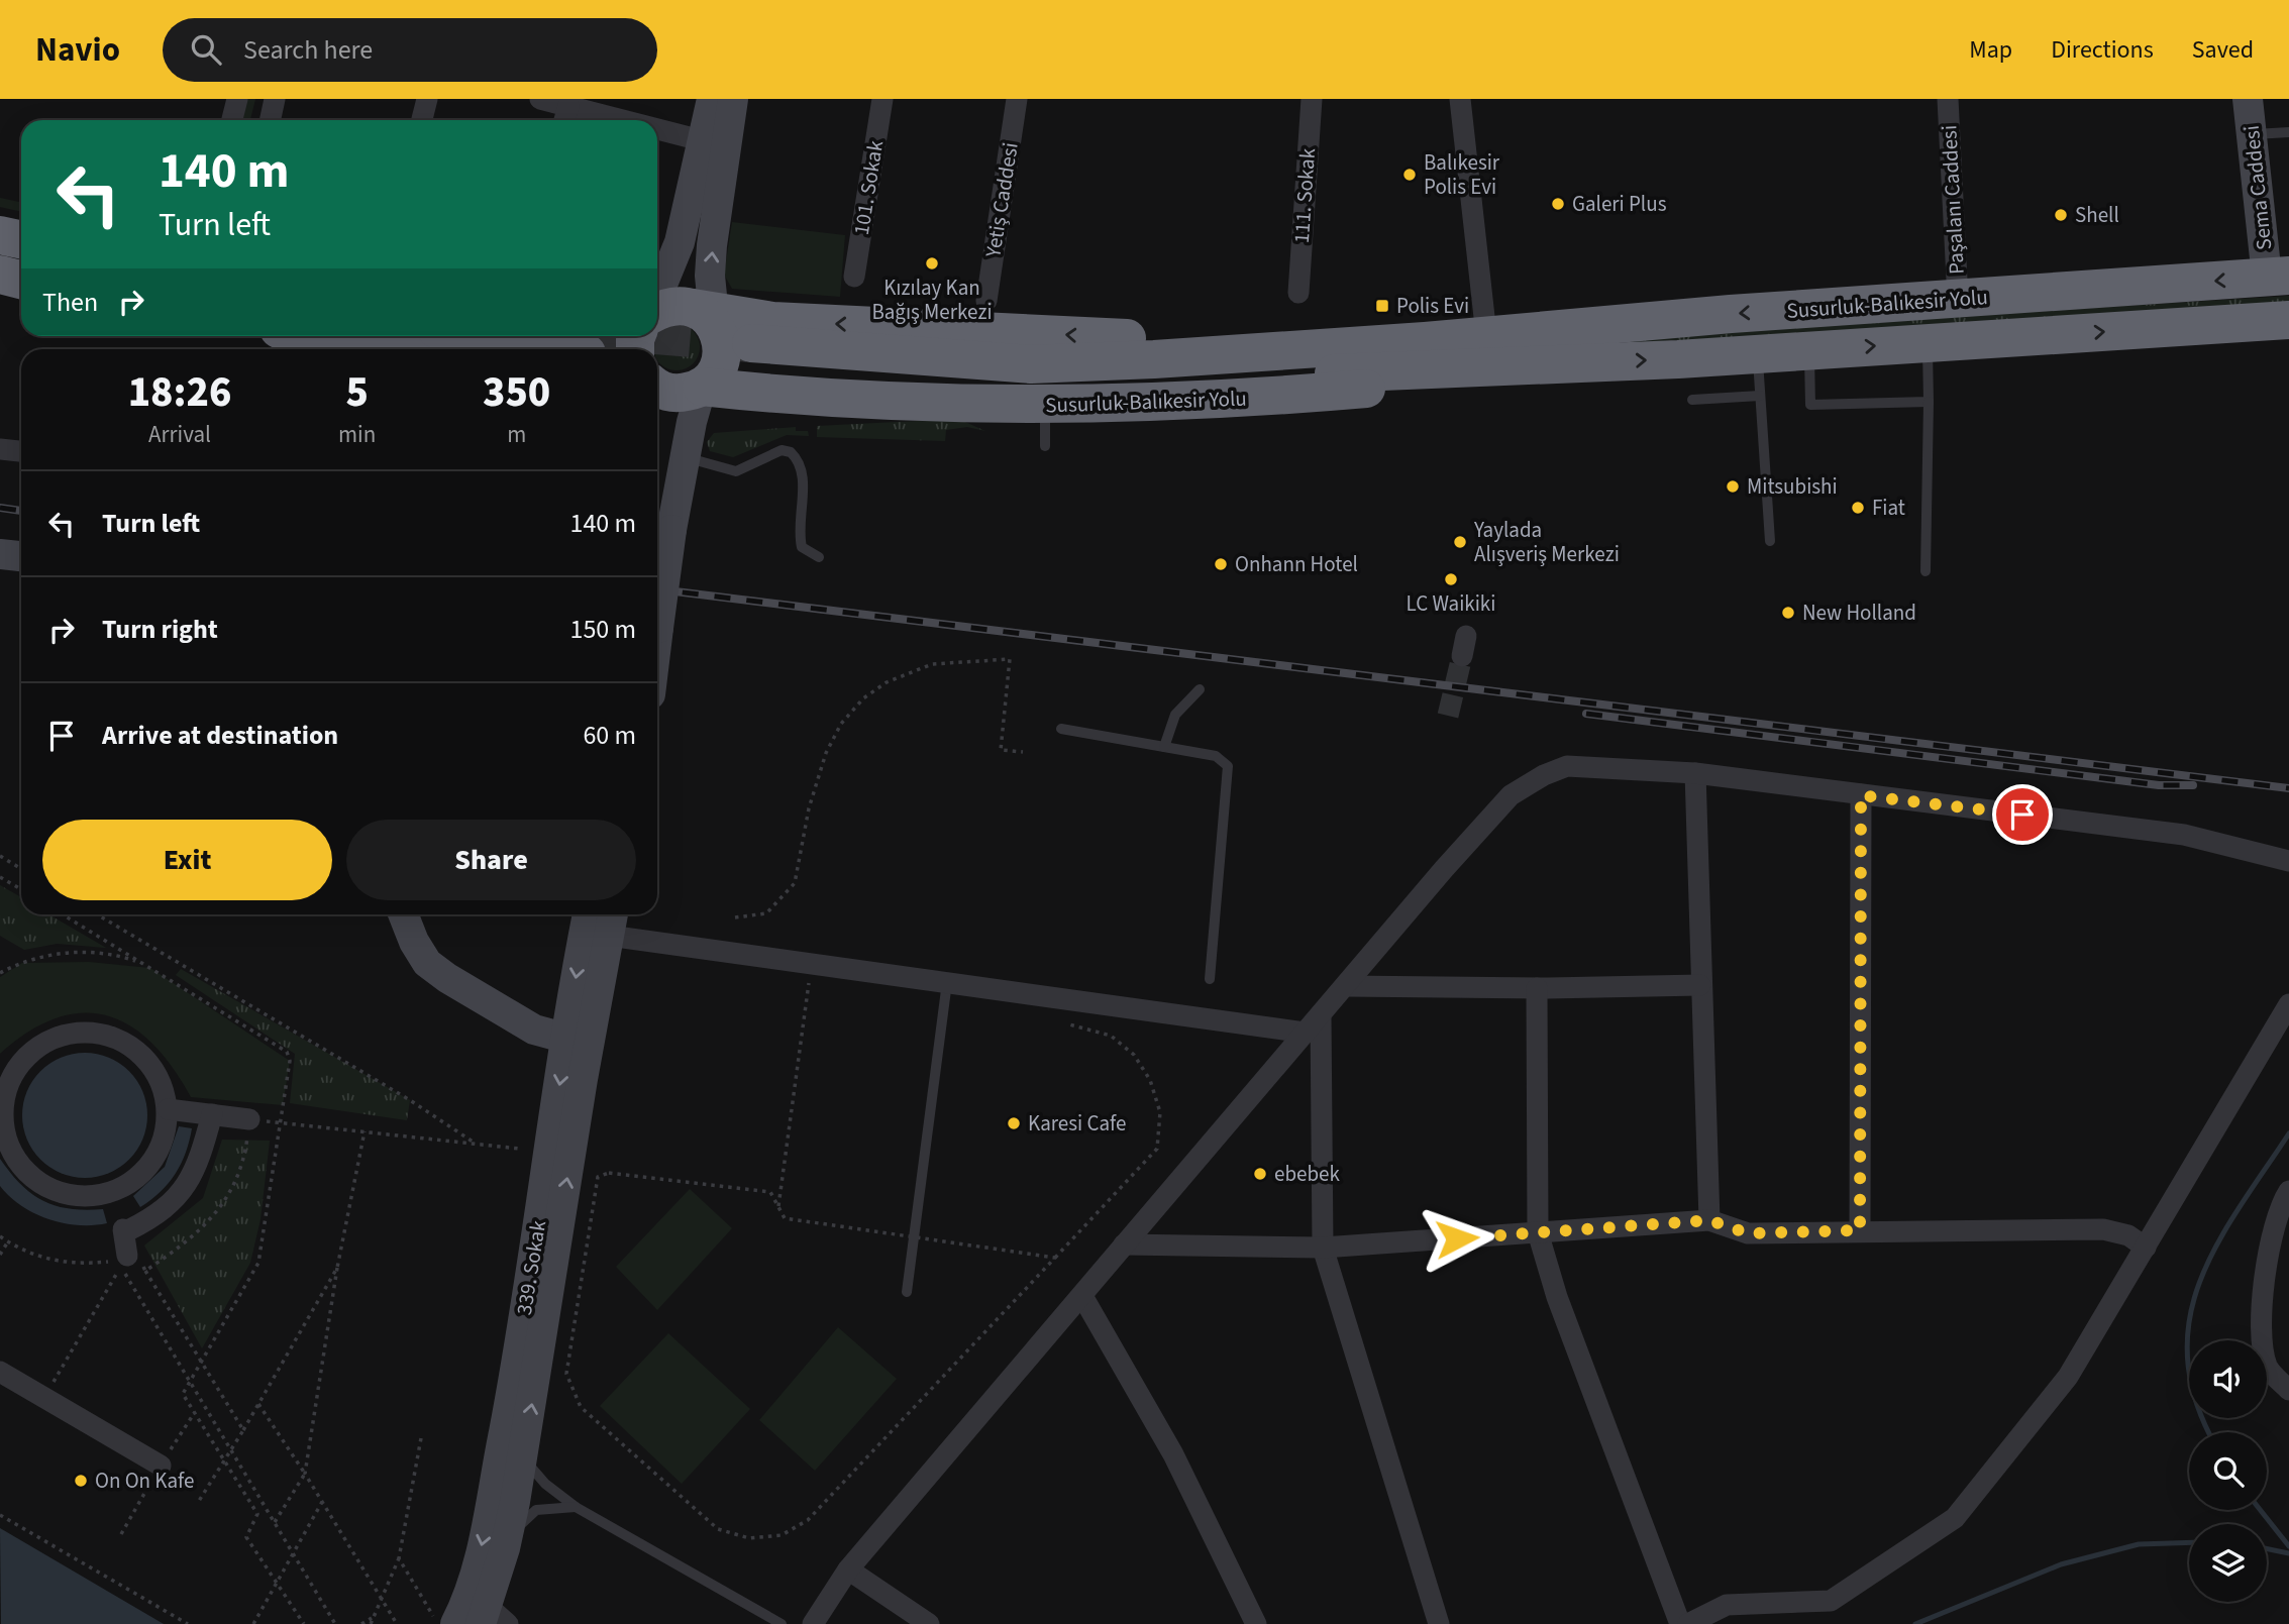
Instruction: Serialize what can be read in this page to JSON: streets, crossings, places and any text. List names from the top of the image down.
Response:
{
  "streets": {
    "highway": ["Susurluk-Balıkesir Yolu"],
    "main road": ["Sema Caddesi", "339. Sokak"],
    "street": [
      "101. Sokak",
      "111. Sokak",
      "Yetiş Caddesi",
      "Paşalanı Caddesi"
    ]
  },
  "crossings": [
    ["Sema Caddesi", "Susurluk-Balıkesir Yolu"],
    ["Paşalanı Caddesi", "Susurluk-Balıkesir Yolu"]
  ],
  "places": {
    "other": [
      "Balıkesir Polis Evi",
      "Galeri Plus",
      "Shell",
      "Kızılay Kan Bağış Merkezi",
      "Mitsubishi",
      "Fiat",
      "Yaylada Alışveriş Merkezi",
      "Onhann Hotel",
      "LC Waikiki",
      "New Holland",
      "Karesi Cafe",
      "ebebek",
      "On On Kafe"
    ],
    "transit": ["Polis Evi"]
  },
  "page": {
    "header": "Navio",
    "search": "Search here",
    "nav": ["Map", "Directions", "Saved"],
    "turn": ["140 m", "Turn left"],
    "then": "Then",
    "eta": [
      "18:26",
      "Arrival",
      "5",
      "min",
      "350",
      "m"
    ],
    "list": [
      {
        "name": "Turn left",
        "value": "140 m"
      },
      {
        "name": "Turn right",
        "value": "150 m"
      },
      {
        "name": "Arrive at destination",
        "value": "60 m"
      }
    ],
    "buttons": ["Exit", "Share"]
  }
}
